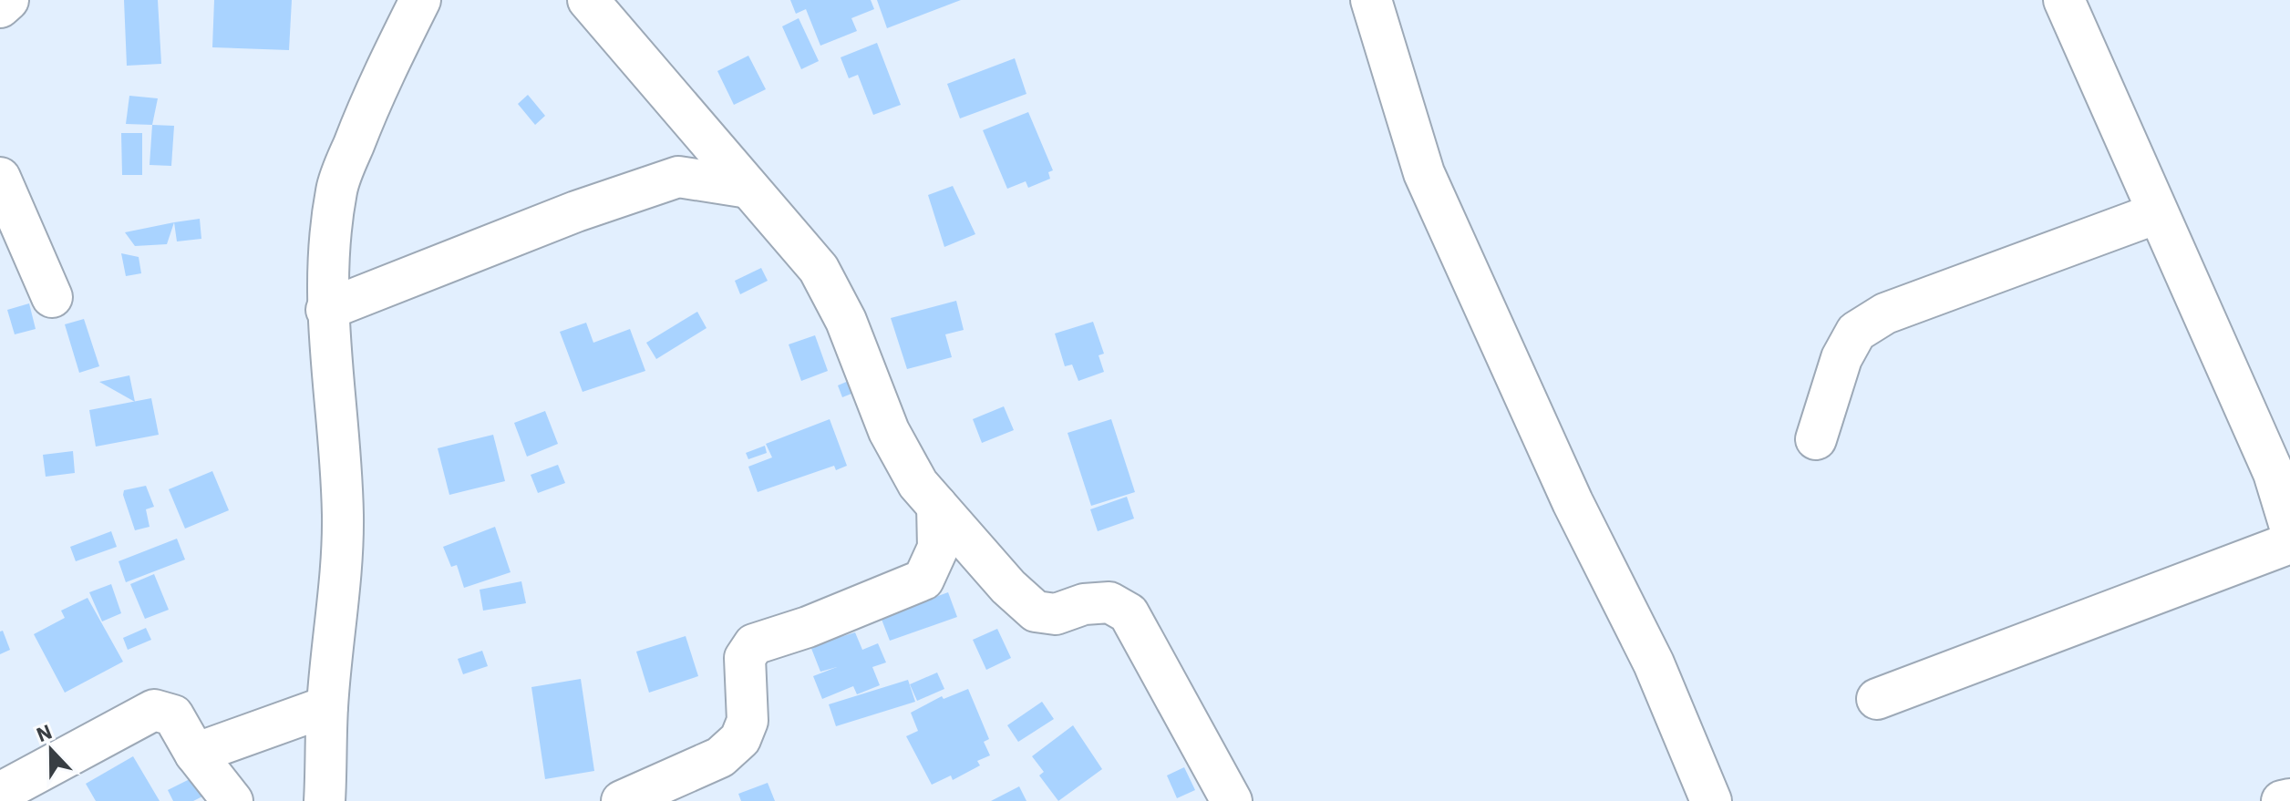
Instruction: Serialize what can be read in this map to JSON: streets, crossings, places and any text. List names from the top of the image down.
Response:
{
  "north": "top"
}
